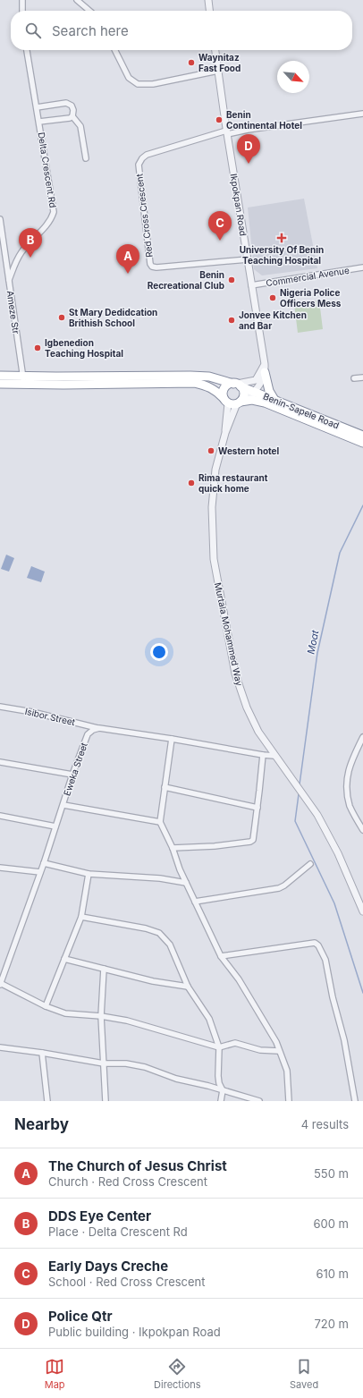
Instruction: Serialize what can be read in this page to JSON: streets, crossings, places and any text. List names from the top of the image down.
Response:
{
  "streets": {
    "highway": ["Benin-Sapele Road"],
    "street": [
      "Delta Crescent Rd",
      "Ikpokpan Road",
      "Red Cross Crescent",
      "Commercial Avenue",
      "Ameze Str",
      "Murtala Mohammed Way",
      "Isibor Street",
      "Eweka Street"
    ]
  },
  "crossings": [
    ["Delta Crescent Rd", "Ameze Str"],
    ["Ikpokpan Road", "Red Cross Crescent"],
    ["Ikpokpan Road", "Commercial Avenue"],
    ["Ameze Str", "Benin-Sapele Road"],
    ["Isibor Street", "Eweka Street"]
  ],
  "water": ["Moat"],
  "places": {
    "other": [
      "Waynitaz Fast Food",
      "Benin Continental Hotel",
      "Benin Recreational Club",
      "Nigeria Police Officers Mess",
      "St Mary Dedidcation Brithish School",
      "Jonvee Kitchen and Bar",
      "Igbenedion Teaching Hospital",
      "Western hotel",
      "Rima restaurant quick home"
    ],
    "health": ["University Of Benin Teaching Hospital"]
  },
  "north": "bottom right",
  "page": {
    "search": "Search here",
    "pins": [
      "D",
      "C",
      "B",
      "A"
    ],
    "heading": ["Nearby", "4 results"],
    "list": [
      {
        "mark": "A",
        "name": "The Church of Jesus Christ",
        "note": "Church · Red Cross Crescent",
        "value": "550 m"
      },
      {
        "mark": "B",
        "name": "DDS Eye Center",
        "note": "Place · Delta Crescent Rd",
        "value": "600 m"
      },
      {
        "mark": "C",
        "name": "Early Days Creche",
        "note": "School · Red Cross Crescent",
        "value": "610 m"
      },
      {
        "mark": "D",
        "name": "Police Qtr",
        "note": "Public building · Ikpokpan Road",
        "value": "720 m"
      }
    ],
    "nav": ["Map", "Directions", "Saved"]
  }
}
